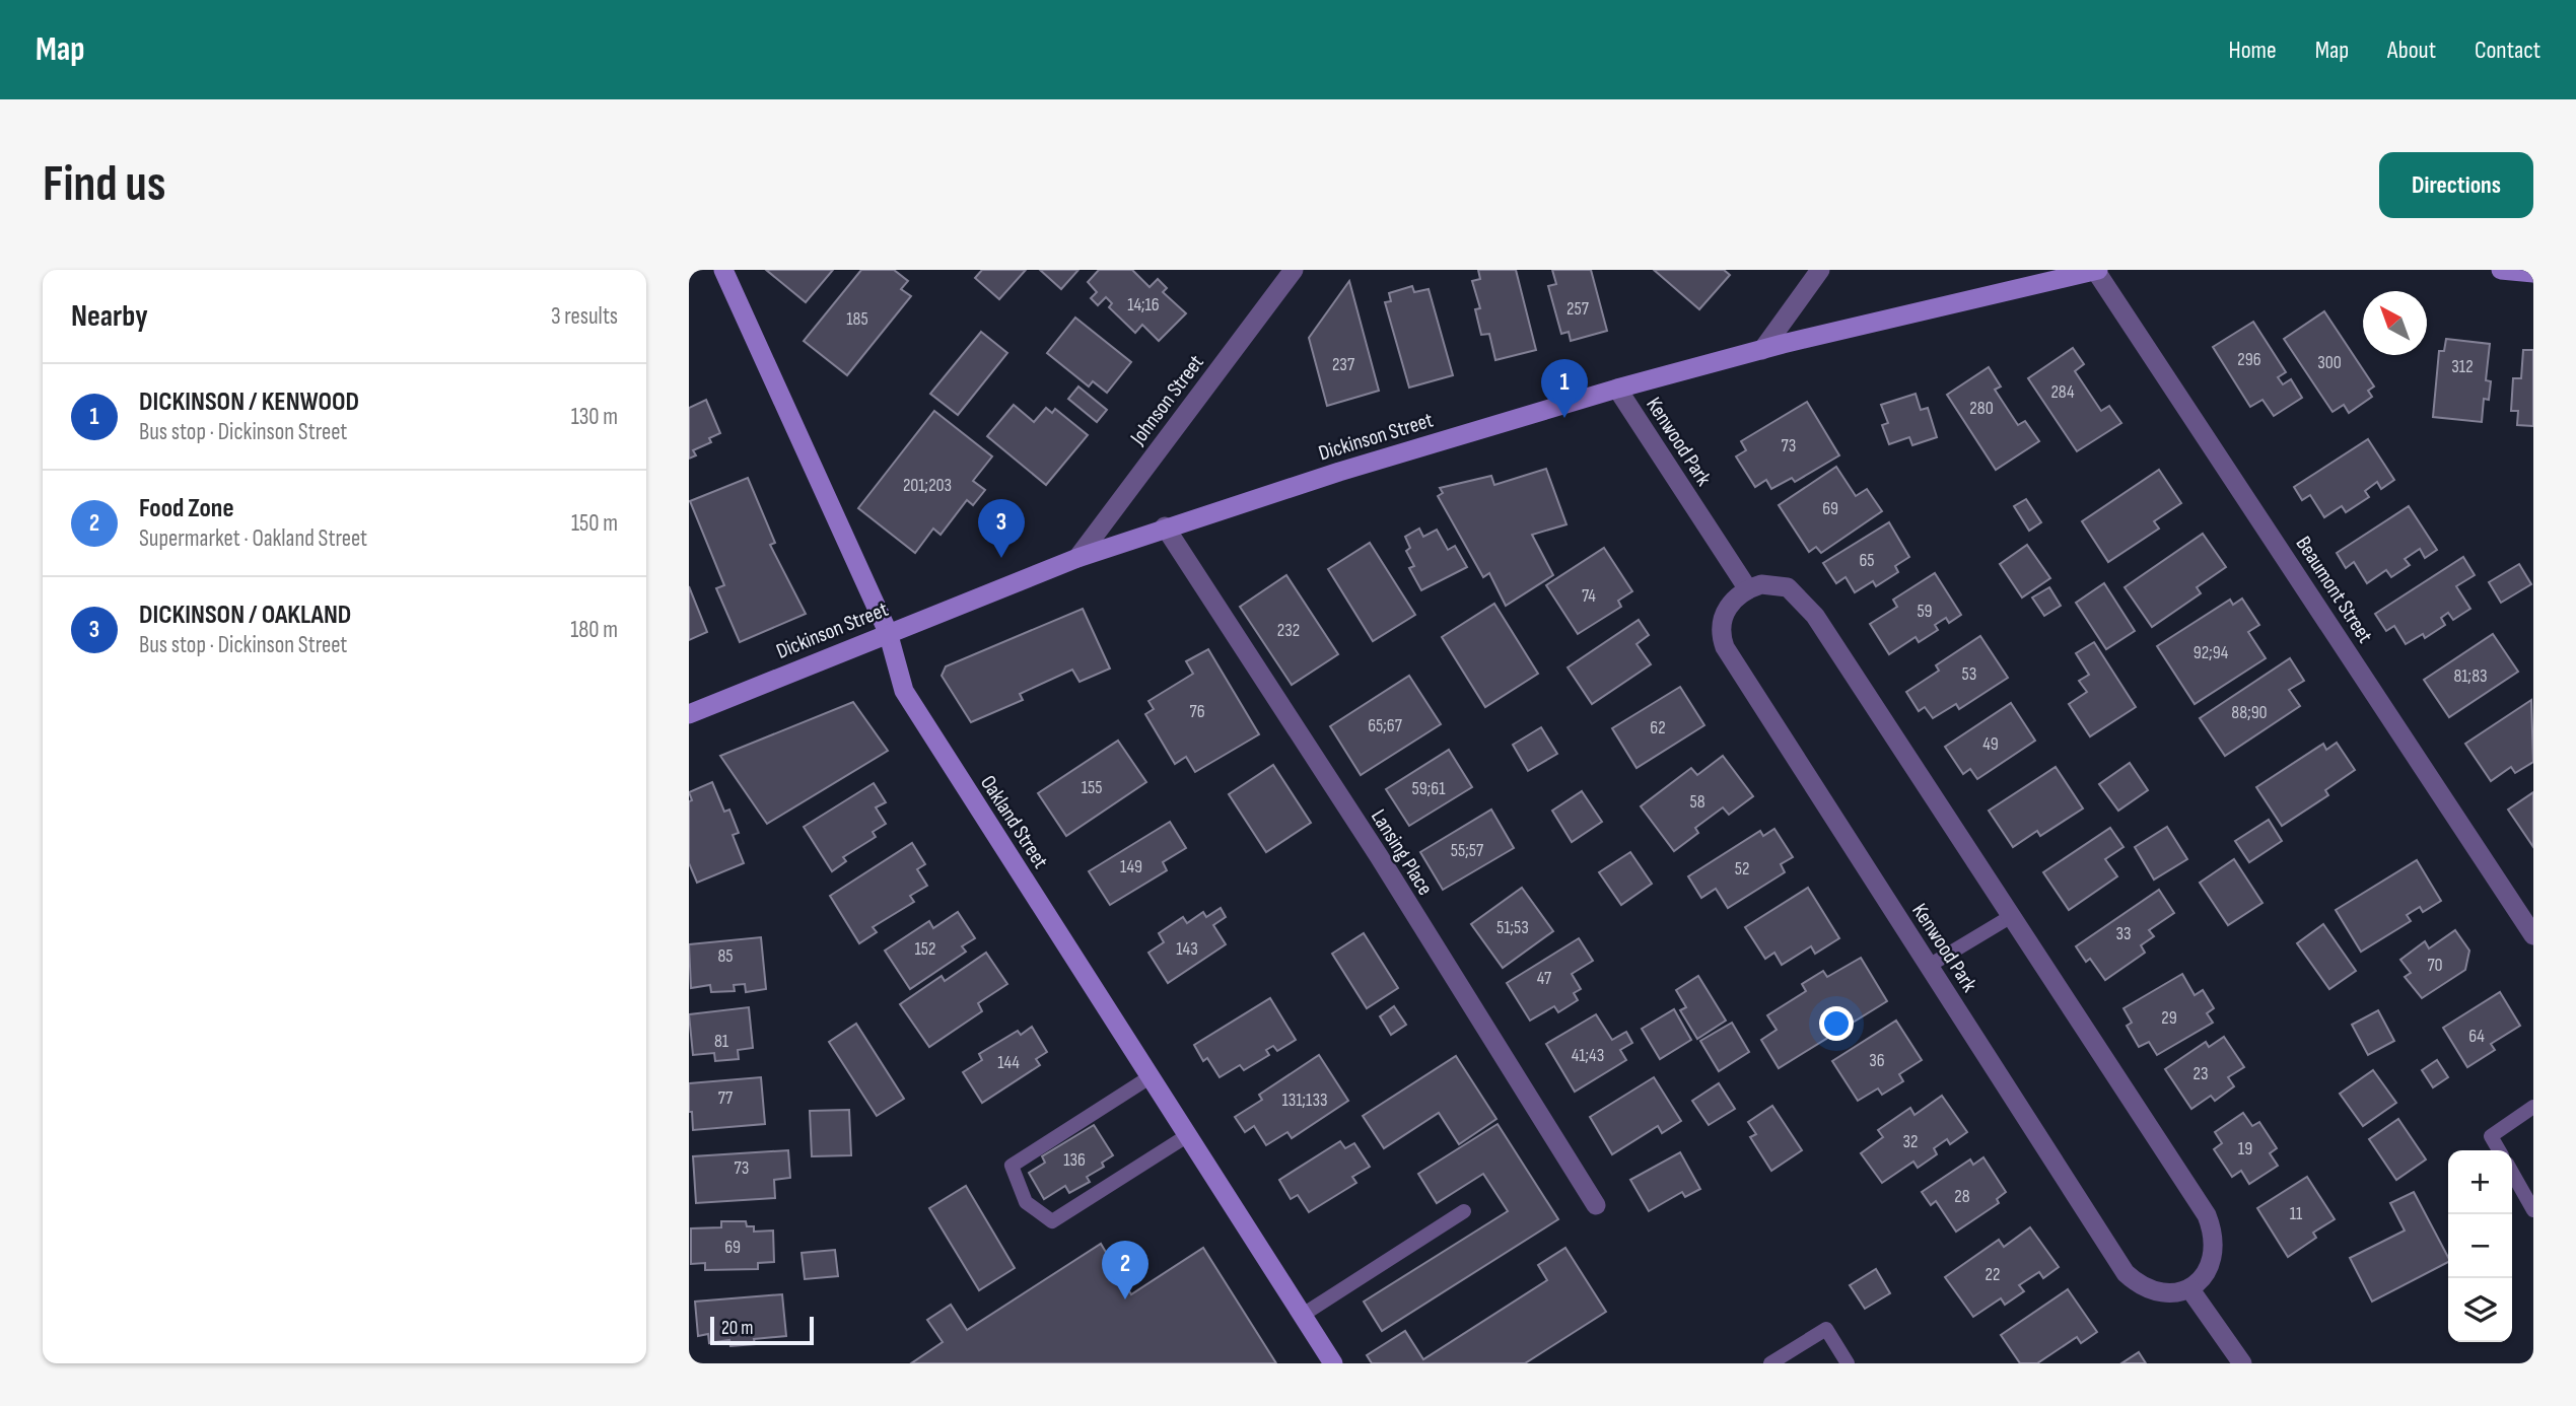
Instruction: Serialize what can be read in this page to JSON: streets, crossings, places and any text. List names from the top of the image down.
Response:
{
  "streets": {
    "main road": ["Dickinson Street", "Oakland Street"],
    "street": [
      "Johnson Street",
      "Kenwood Park",
      "Beaumont Street",
      "Lansing Place"
    ]
  },
  "crossings": [
    ["Johnson Street", "Dickinson Street"],
    ["Dickinson Street", "Kenwood Park"],
    ["Dickinson Street", "Beaumont Street"],
    ["Dickinson Street", "Oakland Street"],
    ["Dickinson Street", "Lansing Place"]
  ],
  "house_numbers": [
    "14;16",
    "257",
    "185",
    "296",
    "300",
    "237",
    "312",
    "284",
    "280",
    "73",
    "201;203",
    "69",
    "65",
    "74",
    "59",
    "232",
    "92;94",
    "53",
    "81;83",
    "76",
    "88;90",
    "65;67",
    "62",
    "49",
    "155",
    "59;61",
    "58",
    "55;57",
    "149",
    "52",
    "51;53",
    "33",
    "152",
    "143",
    "85",
    "70",
    "47",
    "29",
    "64",
    "81",
    "41;43",
    "36",
    "144",
    "23",
    "77",
    "131;133",
    "32",
    "19",
    "136",
    "73",
    "28",
    "11",
    "69",
    "22"
  ],
  "scale_bar": "20 m",
  "north": "top left",
  "page": {
    "header": "Map",
    "nav": [
      "Home",
      "Map",
      "About",
      "Contact"
    ],
    "buttons": "Directions",
    "title": "Find us",
    "heading": ["Nearby", "3 results"],
    "pins": ["1", "3", "2"],
    "list": [
      {
        "mark": "1",
        "name": "DICKINSON / KENWOOD",
        "note": "Bus stop · Dickinson Street",
        "value": "130 m"
      },
      {
        "mark": "2",
        "name": "Food Zone",
        "note": "Supermarket · Oakland Street",
        "value": "150 m"
      },
      {
        "mark": "3",
        "name": "DICKINSON / OAKLAND",
        "note": "Bus stop · Dickinson Street",
        "value": "180 m"
      }
    ],
    "map_buttons": ["+", "−"],
    "scale": "20 m"
  }
}
